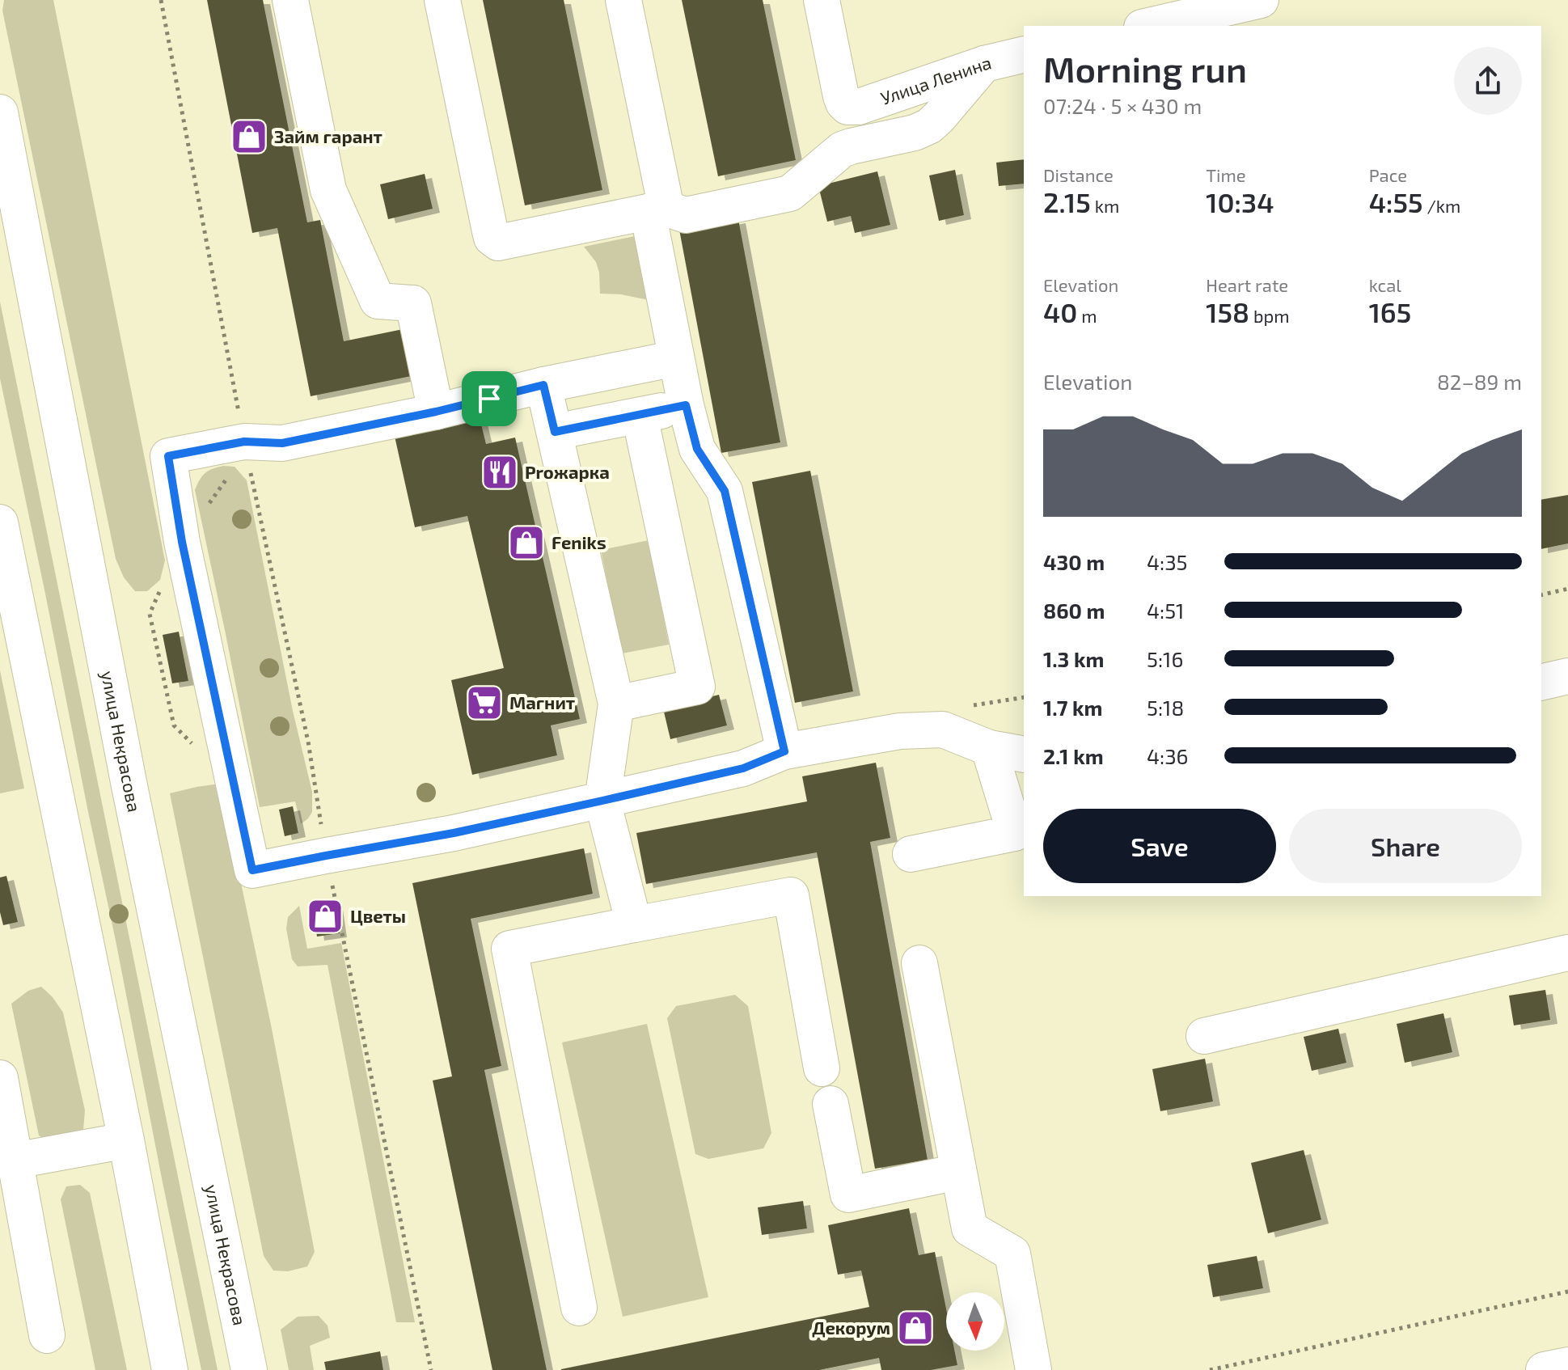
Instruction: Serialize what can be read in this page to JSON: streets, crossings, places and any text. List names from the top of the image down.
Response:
{
  "streets": {
    "main road": ["Улица Ленина", "улица Некрасова"]
  },
  "places": {
    "shop": [
      "Займ гарант",
      "Feniks",
      "Цветы",
      "Декорум"
    ],
    "restaurant": ["Proжарка"],
    "supermarket": ["Магнит"]
  },
  "north": "bottom",
  "page": {
    "heading": ["Morning run", "07:24 · 5 × 430 m"],
    "stats": [
      ["Distance", "2.15 km"],
      ["Time", "10:34"],
      ["Pace", "4:55 /km"],
      ["Elevation", "40 m"],
      ["Heart rate", "158 bpm"],
      ["kcal", "165"]
    ],
    "chart": ["Elevation", "82–89 m"],
    "list": [
      {
        "name": "430 m",
        "note": "4:35"
      },
      {
        "name": "860 m",
        "note": "4:51"
      },
      {
        "name": "1.3 km",
        "note": "5:16"
      },
      {
        "name": "1.7 km",
        "note": "5:18"
      },
      {
        "name": "2.1 km",
        "note": "4:36"
      }
    ],
    "buttons": ["Save", "Share"]
  }
}
